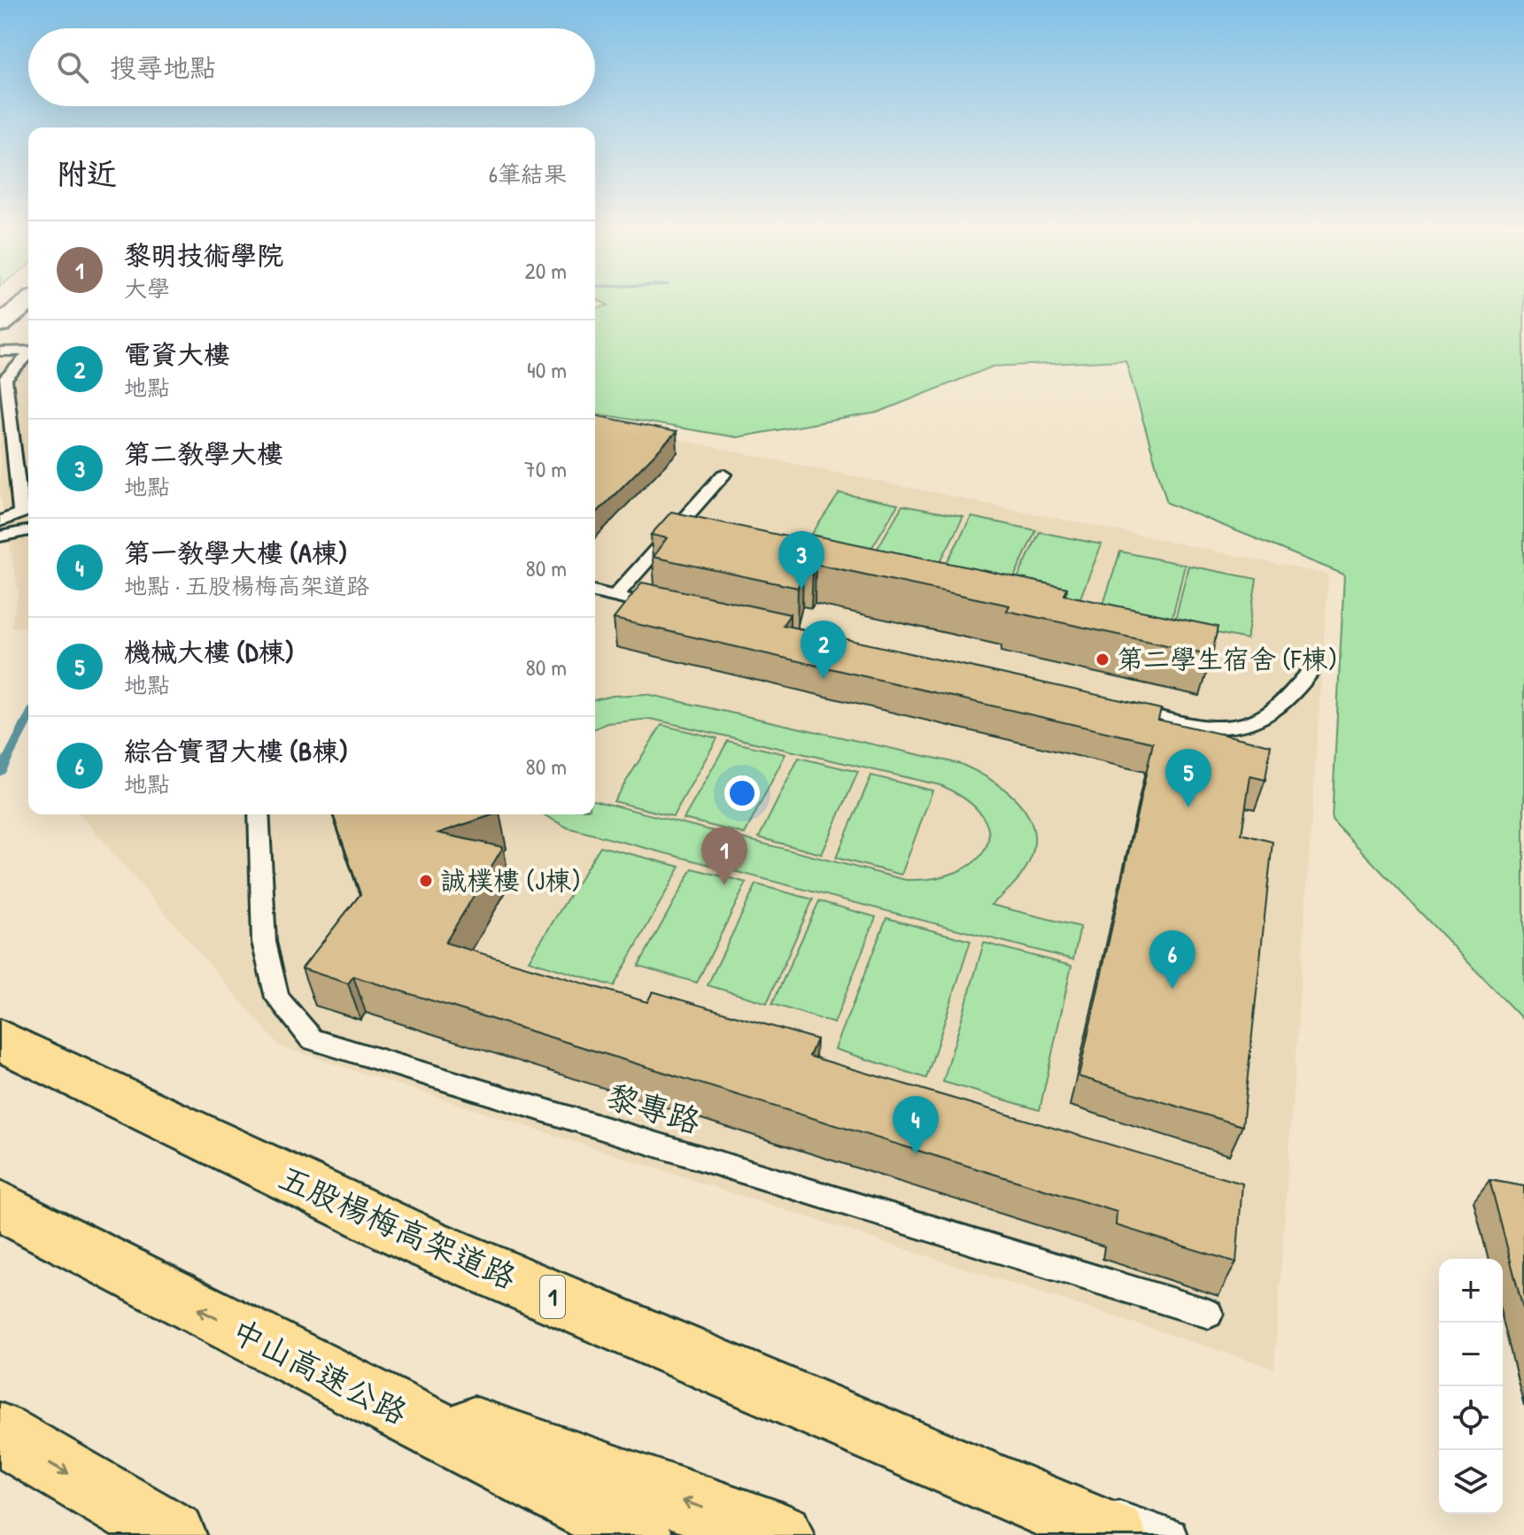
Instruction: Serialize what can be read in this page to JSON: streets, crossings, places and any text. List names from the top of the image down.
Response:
{
  "streets": {
    "highway": ["五股楊梅高架道路", "1", "中山高速公路"],
    "lane": ["黎專路"]
  },
  "places": ["第二學生宿舍 (F棟)", "誠樸樓 (J棟)"],
  "page": {
    "search": "搜尋地點",
    "heading": ["附近", "6筆結果"],
    "list": [
      {
        "mark": "1",
        "name": "黎明技術學院",
        "note": "大學",
        "value": "20 m"
      },
      {
        "mark": "2",
        "name": "電資大樓",
        "note": "地點",
        "value": "40 m"
      },
      {
        "mark": "3",
        "name": "第二教學大樓",
        "note": "地點",
        "value": "70 m"
      },
      {
        "mark": "4",
        "name": "第一教學大樓 (A棟)",
        "note": "地點 · 五股楊梅高架道路",
        "value": "80 m"
      },
      {
        "mark": "5",
        "name": "機械大樓 (D棟)",
        "note": "地點",
        "value": "80 m"
      },
      {
        "mark": "6",
        "name": "綜合實習大樓 (B棟)",
        "note": "地點",
        "value": "80 m"
      }
    ],
    "pins": [
      "3",
      "2",
      "5",
      "1",
      "6",
      "4"
    ],
    "map_buttons": ["+", "−"]
  }
}
